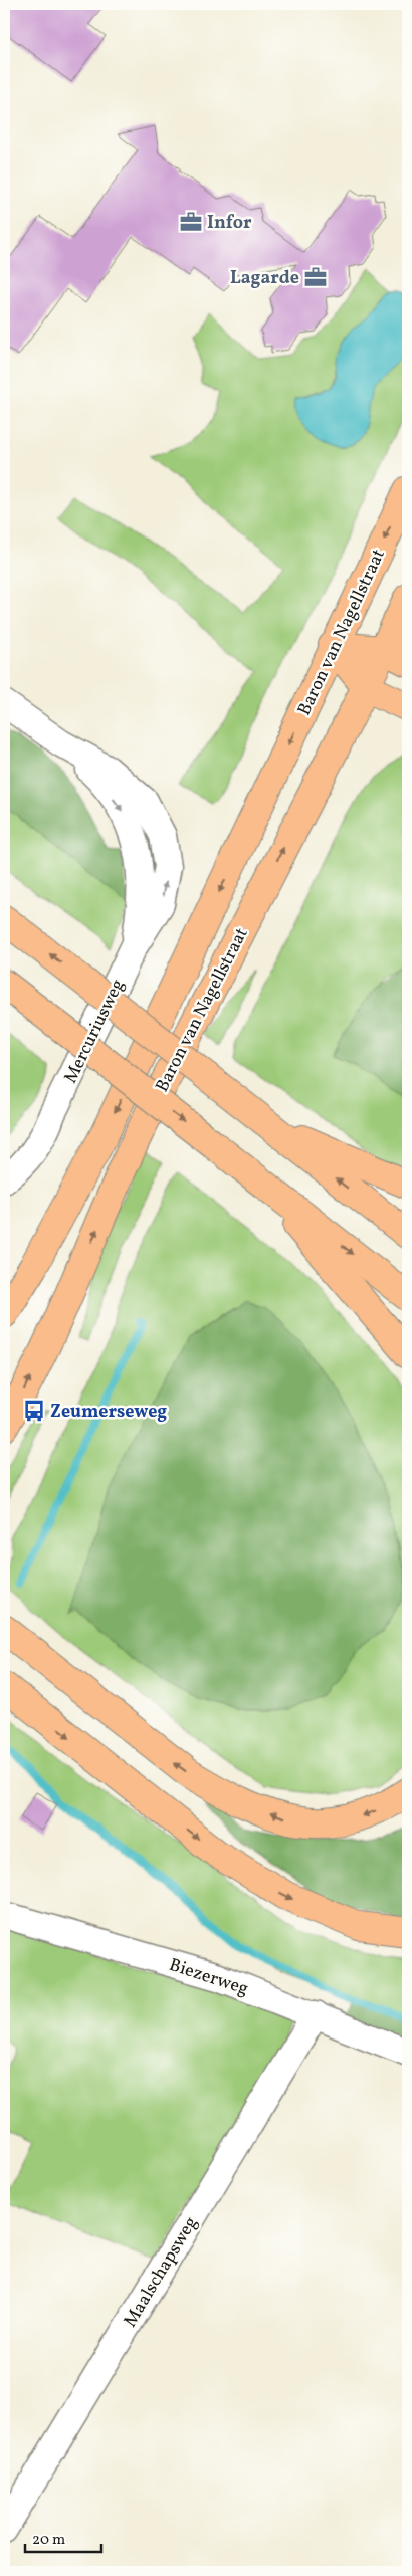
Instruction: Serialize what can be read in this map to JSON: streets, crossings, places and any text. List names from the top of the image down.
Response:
{
  "streets": {
    "main road": ["Baron van Nagellstraat"],
    "street": ["Mercuriusweg", "Biezerweg", "Maalschapsweg"]
  },
  "crossings": [
    ["Biezerweg", "Maalschapsweg"]
  ],
  "places": {
    "office": ["Infor", "Lagarde"],
    "bus stop": ["Zeumerseweg"]
  },
  "scale_bar": "20 m"
}
